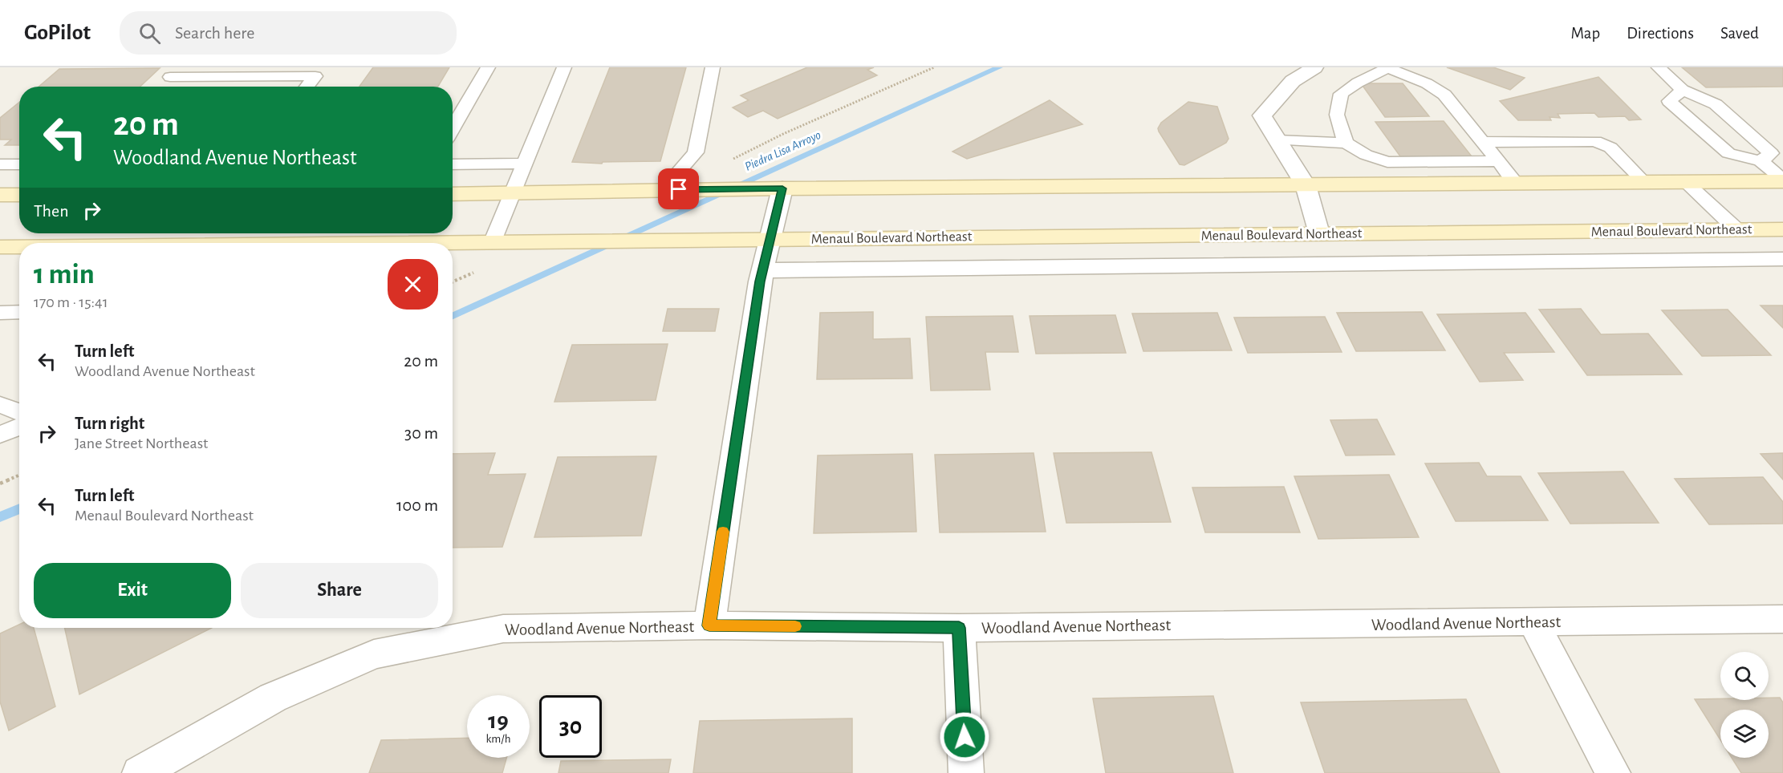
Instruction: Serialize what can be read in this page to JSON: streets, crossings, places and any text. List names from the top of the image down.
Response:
{
  "streets": {
    "main road": ["Menaul Boulevard Northeast"],
    "street": ["Woodland Avenue Northeast"]
  },
  "water": ["Piedra Lisa Arroyo"],
  "page": {
    "header": "GoPilot",
    "search": "Search here",
    "nav": ["Map", "Directions", "Saved"],
    "turn": ["20 m", "Woodland Avenue Northeast"],
    "then": "Then",
    "heading": ["1 min", "170 m · 15:41"],
    "list": [
      {
        "name": "Turn left",
        "note": "Woodland Avenue Northeast",
        "value": "20 m"
      },
      {
        "name": "Turn right",
        "note": "Jane Street Northeast",
        "value": "30 m"
      },
      {
        "name": "Turn left",
        "note": "Menaul Boulevard Northeast",
        "value": "100 m"
      }
    ],
    "buttons": ["Exit", "Share"],
    "speed": "19 km/h",
    "limit": "30"
  }
}
